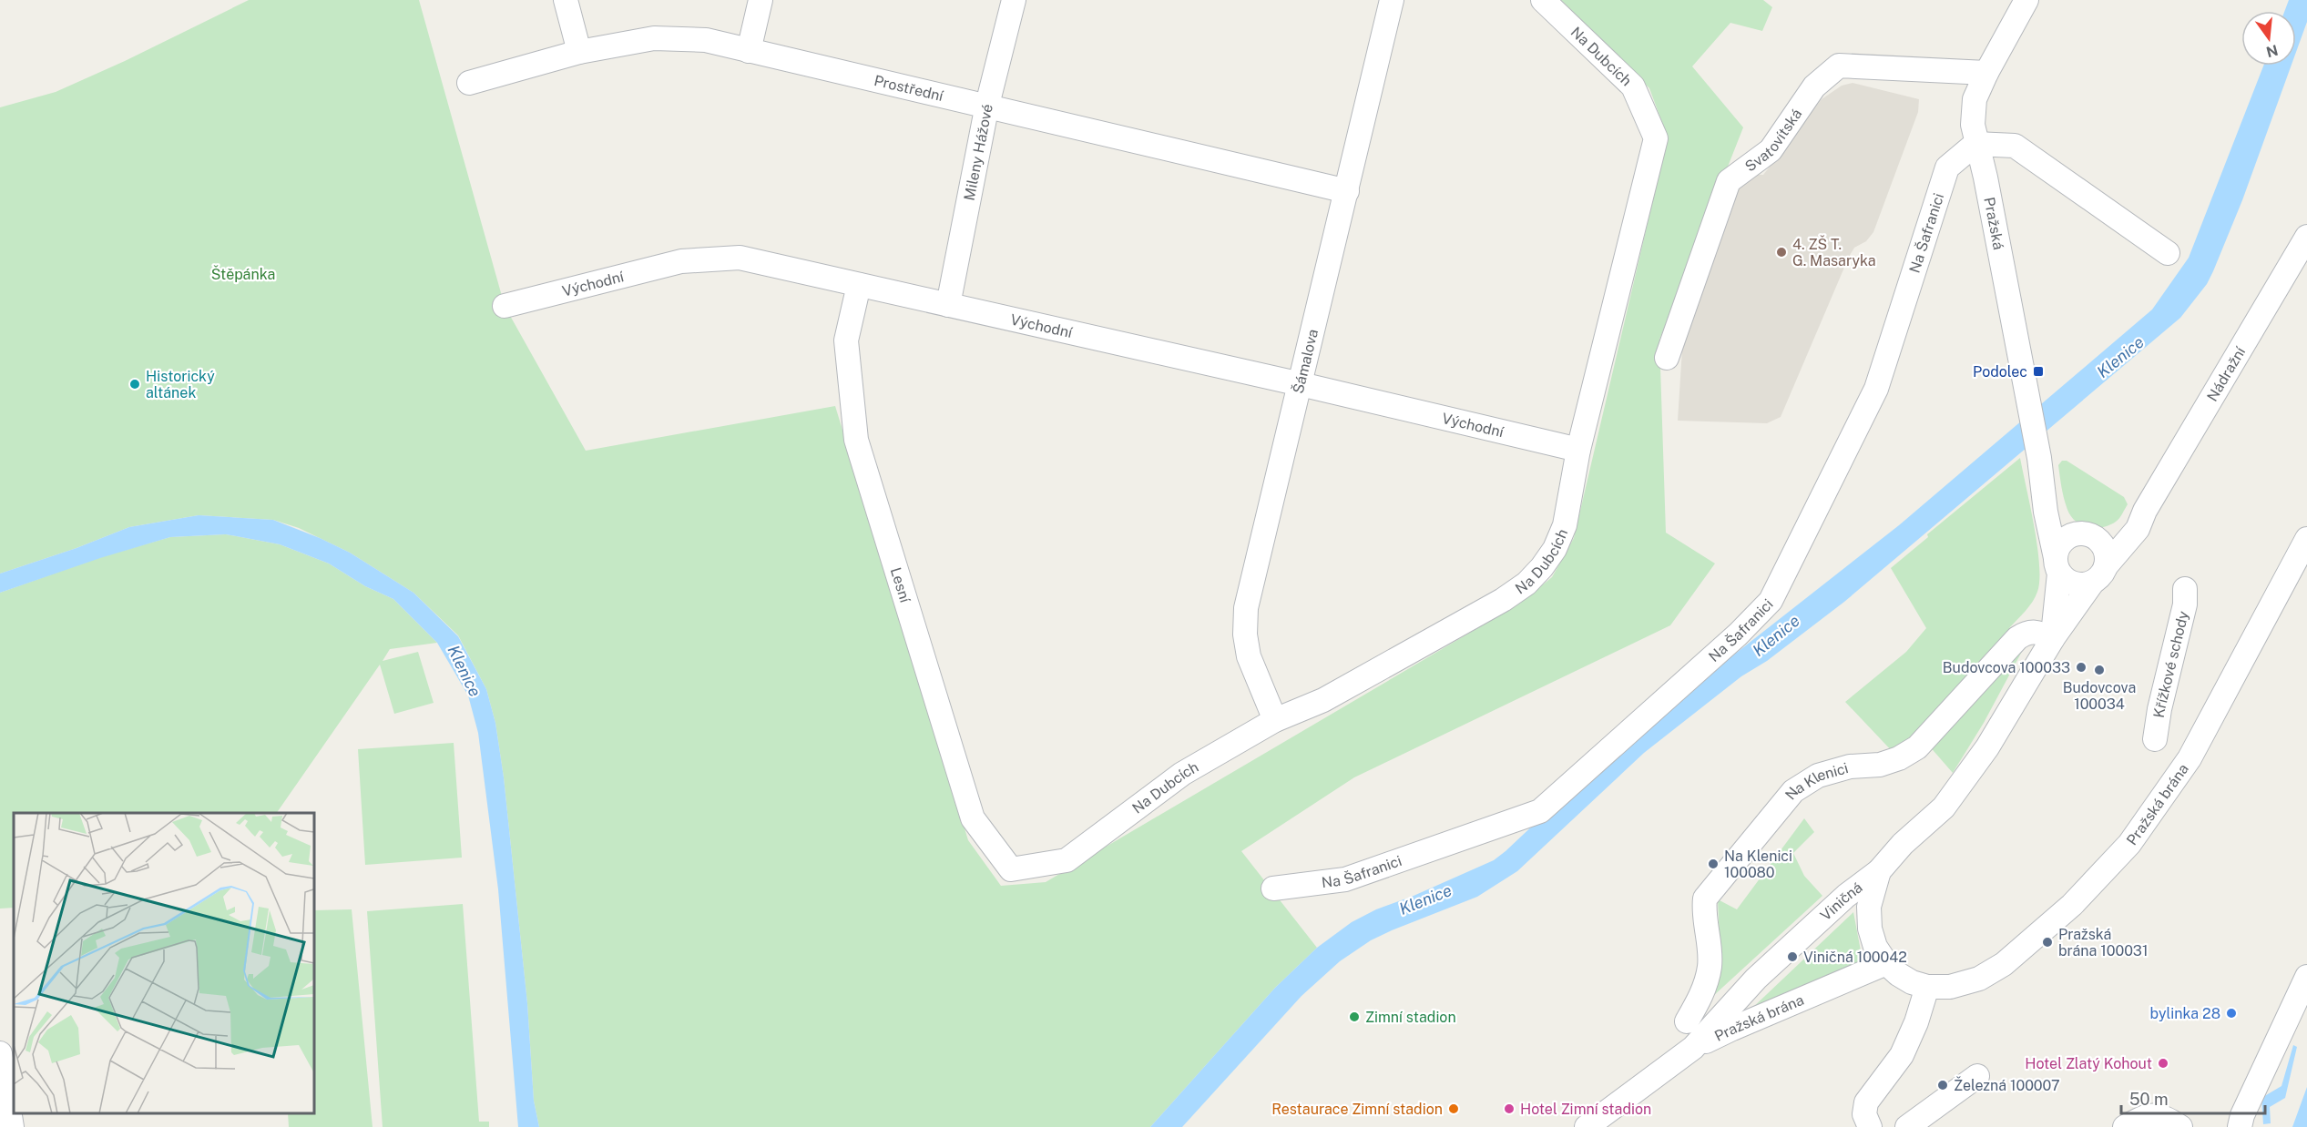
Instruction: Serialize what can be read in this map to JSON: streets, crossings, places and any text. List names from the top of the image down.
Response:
{
  "streets": {
    "street": [
      "Na Dubcích",
      "Prostřední",
      "Svatovítská",
      "Mileny Hážové",
      "Pražská",
      "Na Šafranici",
      "Východní",
      "Šámalova",
      "Nádražní",
      "Lesní",
      "Křížkové schody",
      "Na Klenici",
      "Pražská brána",
      "Viničná"
    ]
  },
  "crossings": [
    ["Na Dubcích", "Východní"],
    ["Na Dubcích", "Šámalova"],
    ["Na Dubcích", "Lesní"],
    ["Prostřední", "Mileny Hážové"],
    ["Prostřední", "Šámalova"],
    ["Svatovítská", "Pražská"],
    ["Mileny Hážové", "Východní"],
    ["Pražská", "Na Šafranici"],
    ["Pražská", "Nádražní"],
    ["Pražská", "Viničná"],
    ["Východní", "Šámalova"],
    ["Východní", "Lesní"],
    ["Nádražní", "Viničná"],
    ["Na Klenici", "Viničná"],
    ["Pražská brána", "Viničná"]
  ],
  "water": ["Klenice"],
  "parks": ["Štěpánka"],
  "places": {
    "other": [
      "4. ZŠ T. G. Masaryka",
      "Historický altánek",
      "Budovcova 100033",
      "Budovcova 100034",
      "Na Klenici 100080",
      "Pražská brána 100031",
      "Viničná 100042",
      "bylinka 28",
      "Zimní stadion",
      "Hotel Zlatý Kohout",
      "Železná 100007",
      "Restaurace Zimní stadion",
      "Hotel Zimní stadion"
    ],
    "transit": ["Podolec"]
  },
  "scale_bar": "50 m",
  "north": "bottom"
}
